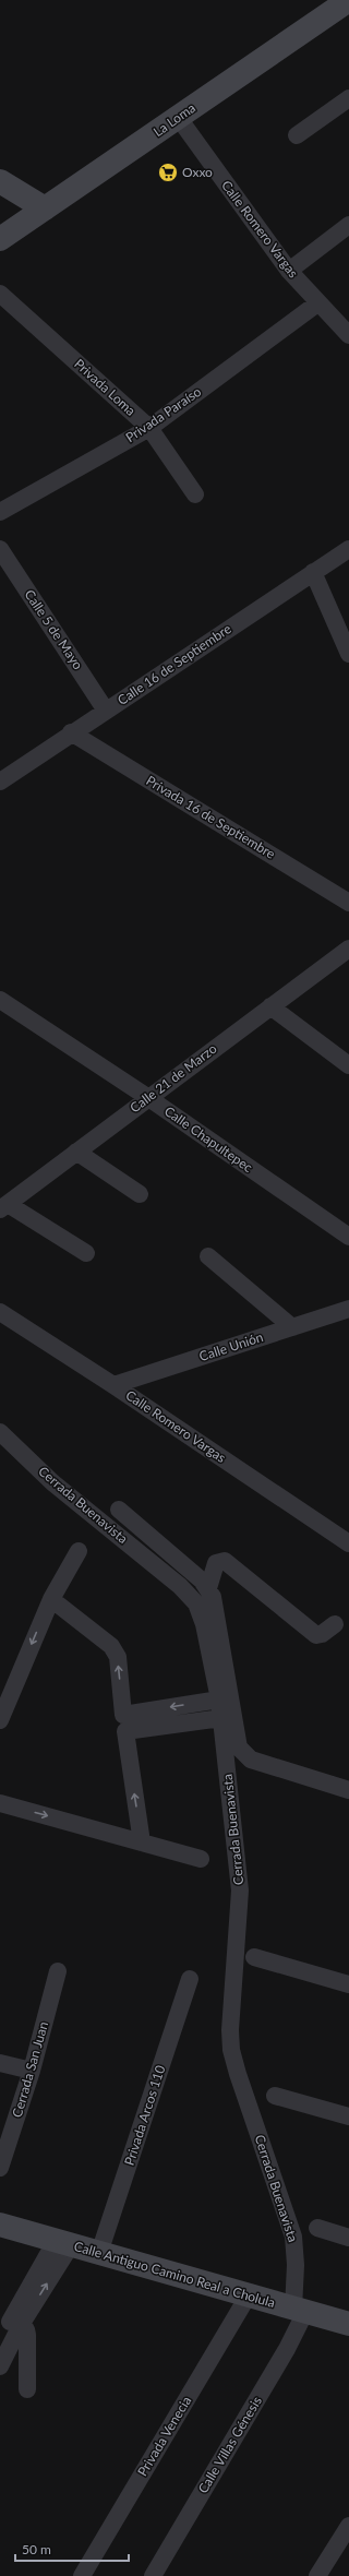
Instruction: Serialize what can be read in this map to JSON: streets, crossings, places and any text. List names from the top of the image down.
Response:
{
  "streets": {
    "street": [
      "La Loma",
      "Calle Romero Vargas",
      "Privada Loma",
      "Privada Paraíso",
      "Calle 5 de Mayo",
      "Calle 16 de Septiembre",
      "Privada 16 de Septiembre",
      "Calle 21 de Marzo",
      "Calle Chapultepec",
      "Calle Unión",
      "Cerrada Buenavista",
      "Cerrada San Juan",
      "Privada Arcos 110",
      "Calle Antiguo Camino Real a Cholula",
      "Privada Venecia",
      "Calle Villas Génesis"
    ]
  },
  "crossings": [
    ["La Loma", "Calle Romero Vargas"],
    ["Calle Romero Vargas", "Privada Paraíso"],
    ["Calle Romero Vargas", "Calle Unión"],
    ["Privada Loma", "Privada Paraíso"],
    ["Calle 5 de Mayo", "Calle 16 de Septiembre"],
    ["Calle 16 de Septiembre", "Privada 16 de Septiembre"],
    ["Calle 21 de Marzo", "Calle Chapultepec"],
    ["Cerrada Buenavista", "Calle Antiguo Camino Real a Cholula"],
    ["Cerrada Buenavista", "Calle Villas Génesis"],
    ["Privada Arcos 110", "Calle Antiguo Camino Real a Cholula"],
    ["Calle Antiguo Camino Real a Cholula", "Privada Venecia"],
    ["Calle Antiguo Camino Real a Cholula", "Calle Villas Génesis"]
  ],
  "places": {
    "supermarket": ["Oxxo"]
  },
  "scale_bar": "50 m"
}
